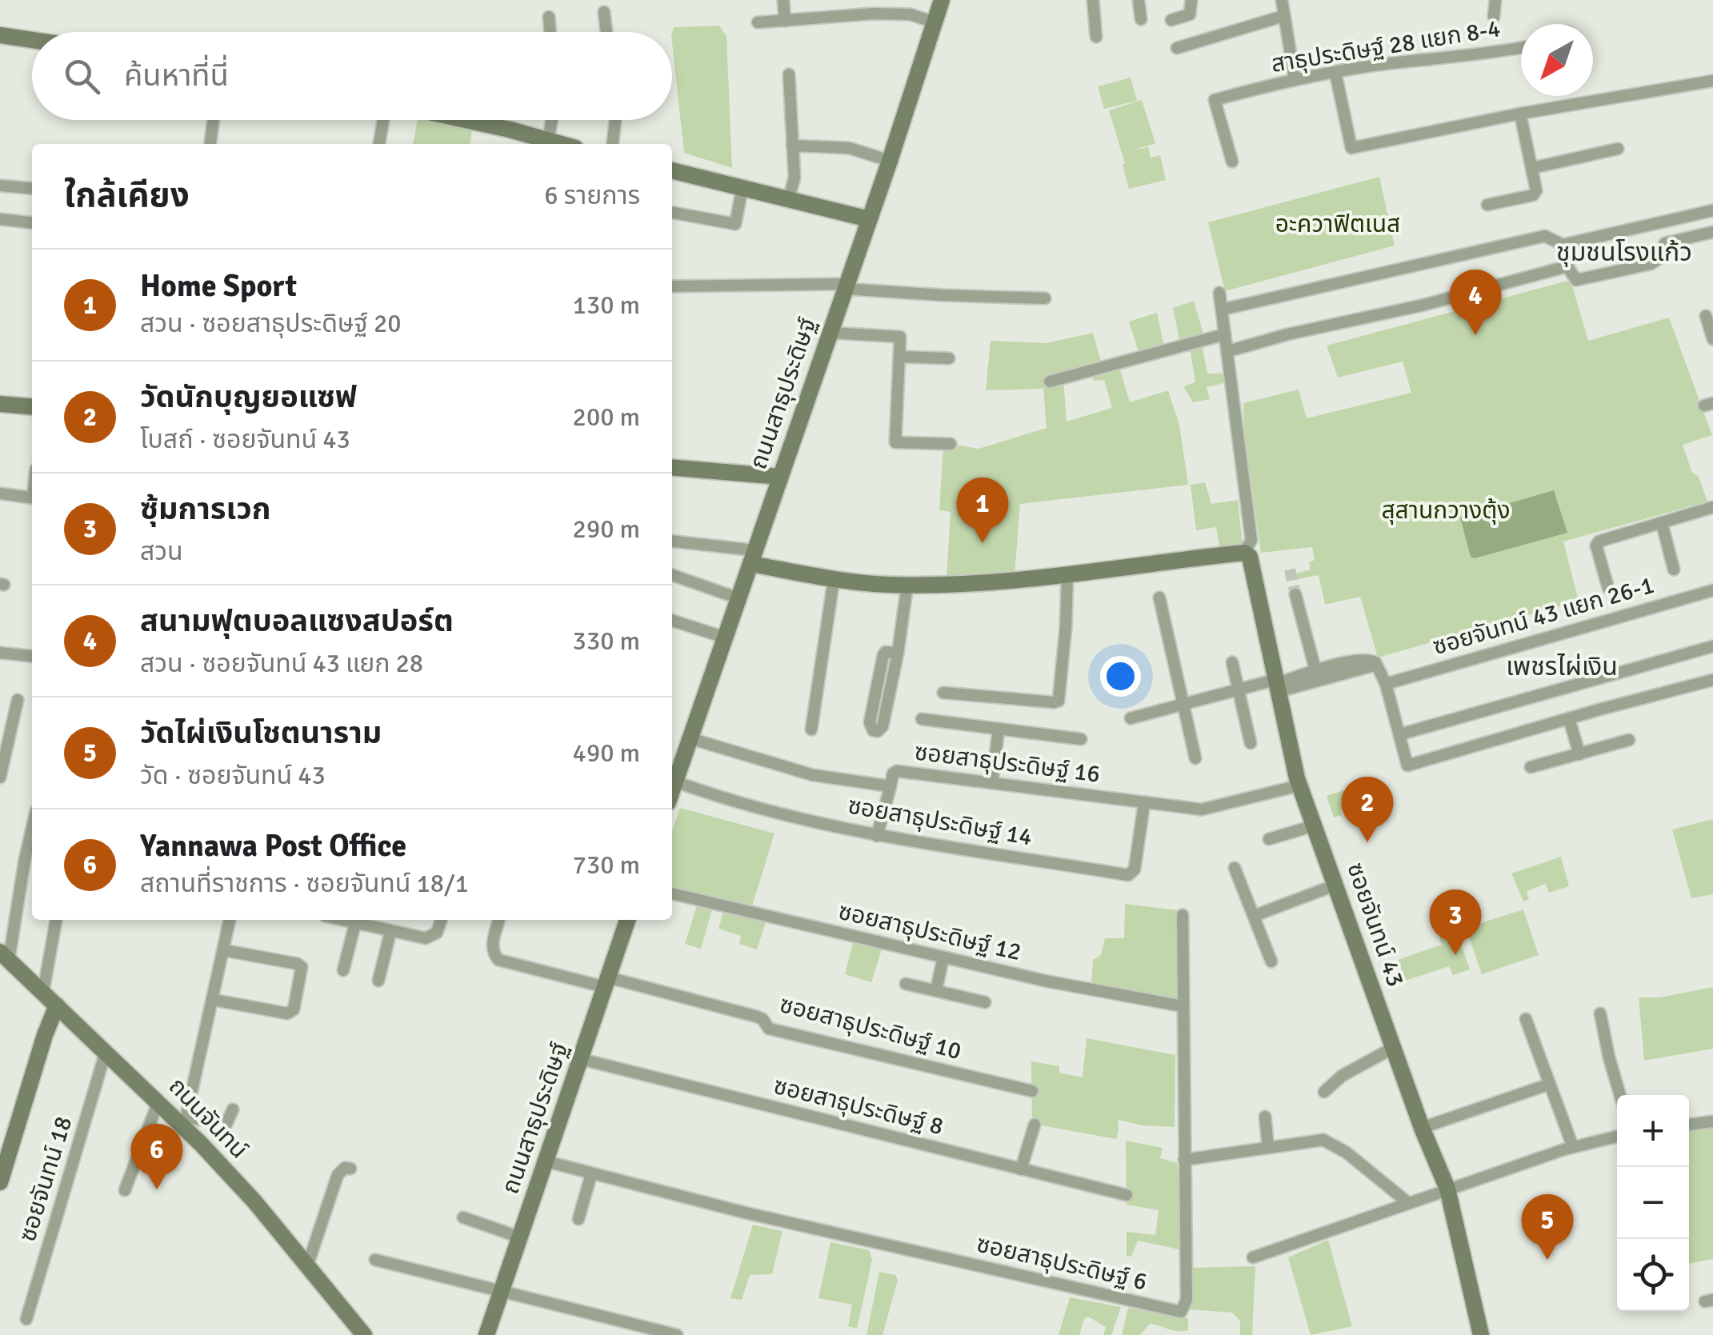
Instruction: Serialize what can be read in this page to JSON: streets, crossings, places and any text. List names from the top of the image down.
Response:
{
  "streets": {
    "street": [
      "สาธุประดิษฐ์ 28 แยก 8-4",
      "ถนนสาธุประดิษฐ์",
      "ซอยจันทน์ 43 แยก 26-1",
      "ซอยสาธุประดิษฐ์ 16",
      "ซอยสาธุประดิษฐ์ 14",
      "ซอยจันทน์ 43",
      "ซอยสาธุประดิษฐ์ 12",
      "ซอยสาธุประดิษฐ์ 10",
      "ซอยสาธุประดิษฐ์ 8",
      "ถนนจันทน์",
      "ซอยจันทน์ 18",
      "ซอยสาธุประดิษฐ์ 6"
    ]
  },
  "crossings": [
    ["ถนนสาธุประดิษฐ์", "ซอยสาธุประดิษฐ์ 16"],
    ["ถนนสาธุประดิษฐ์", "ซอยสาธุประดิษฐ์ 14"],
    ["ถนนสาธุประดิษฐ์", "ซอยสาธุประดิษฐ์ 10"],
    ["ถนนสาธุประดิษฐ์", "ซอยสาธุประดิษฐ์ 8"],
    ["ถนนสาธุประดิษฐ์", "ซอยสาธุประดิษฐ์ 6"],
    ["ซอยสาธุประดิษฐ์ 16", "ซอยสาธุประดิษฐ์ 14"],
    ["ซอยสาธุประดิษฐ์ 16", "ซอยจันทน์ 43"],
    ["ซอยสาธุประดิษฐ์ 12", "ซอยสาธุประดิษฐ์ 6"],
    ["ถนนจันทน์", "ซอยจันทน์ 18"]
  ],
  "districts": ["ชุมชนโรงแก้ว", "เพชรไผ่เงิน"],
  "parks": ["อะควาฟิตเนส", "สุสานกวางตุ้ง"],
  "north": "bottom left",
  "page": {
    "search": "ค้นหาที่นี่",
    "heading": ["ใกล้เคียง", "6 รายการ"],
    "list": [
      {
        "mark": "1",
        "name": "Home Sport",
        "note": "สวน · ซอยสาธุประดิษฐ์ 20",
        "value": "130 m"
      },
      {
        "mark": "2",
        "name": "วัดนักบุญยอแซฟ",
        "note": "โบสถ์ · ซอยจันทน์ 43",
        "value": "200 m"
      },
      {
        "mark": "3",
        "name": "ซุ้มการเวก",
        "note": "สวน",
        "value": "290 m"
      },
      {
        "mark": "4",
        "name": "สนามฟุตบอลแซงสปอร์ต",
        "note": "สวน · ซอยจันทน์ 43 แยก 28",
        "value": "330 m"
      },
      {
        "mark": "5",
        "name": "วัดไผ่เงินโชตนาราม",
        "note": "วัด · ซอยจันทน์ 43",
        "value": "490 m"
      },
      {
        "mark": "6",
        "name": "Yannawa Post Office",
        "note": "สถานที่ราชการ · ซอยจันทน์ 18/1",
        "value": "730 m"
      }
    ],
    "pins": [
      "4",
      "1",
      "2",
      "3",
      "6",
      "5"
    ],
    "map_buttons": ["+", "−"]
  }
}
